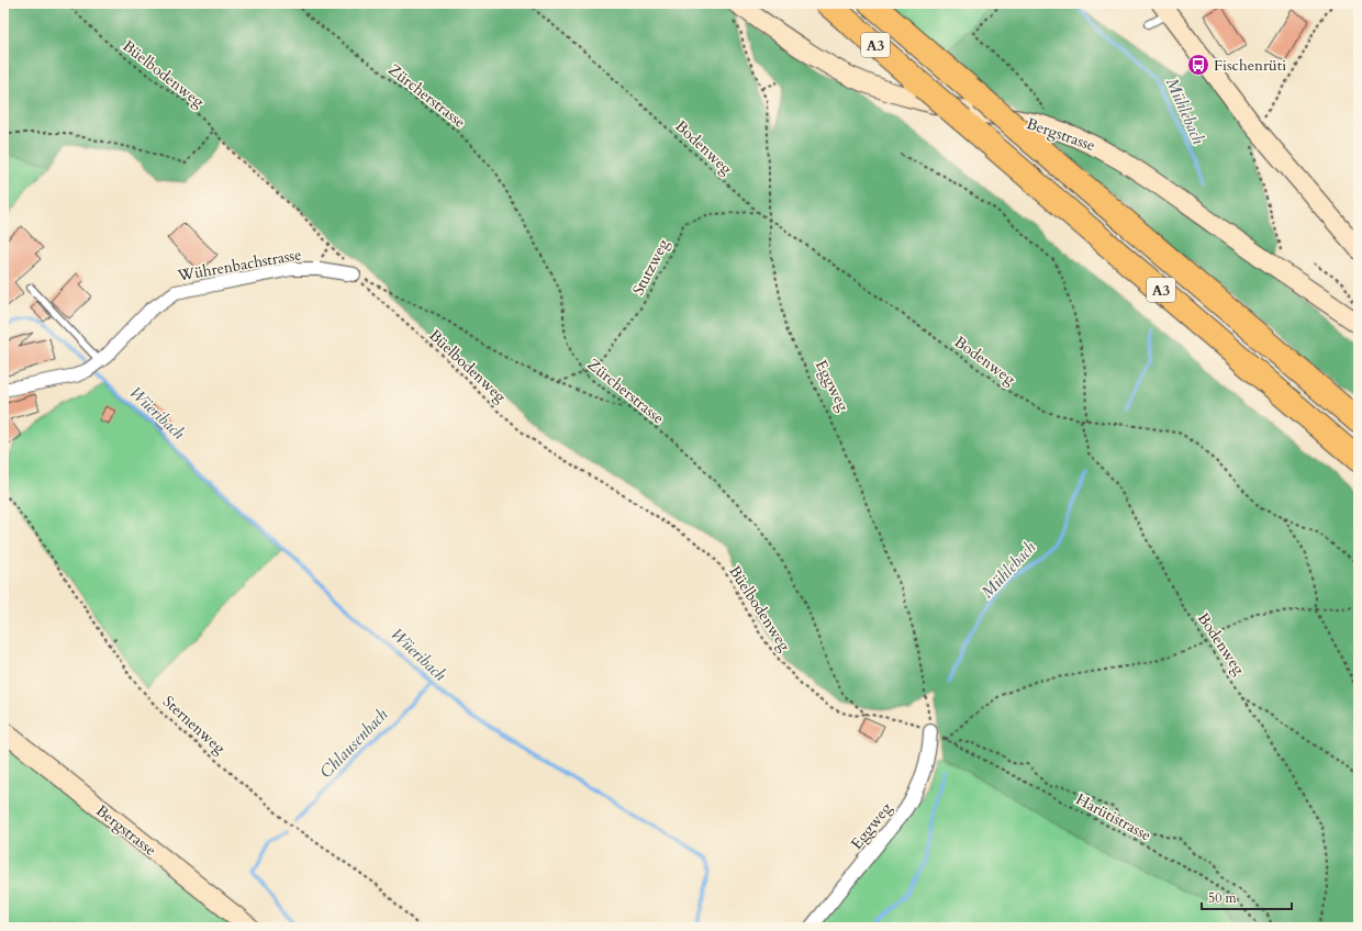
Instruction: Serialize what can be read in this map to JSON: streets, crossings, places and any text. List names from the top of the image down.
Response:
{
  "streets": {
    "highway": ["A3"],
    "street": ["Bergstrasse", "Wührenbachstrasse", "Eggweg"],
    "path": [
      "Büelbodenweg",
      "Zürcherstrasse",
      "Bodenweg",
      "Stutzweg",
      "Sternenweg",
      "Harütistrasse"
    ]
  },
  "crossings": [
    ["Büelbodenweg", "Zürcherstrasse"],
    ["Büelbodenweg", "Wührenbachstrasse"],
    ["Zürcherstrasse", "Stutzweg"],
    ["Zürcherstrasse", "Eggweg"],
    ["Bergstrasse", "Eggweg"],
    ["Bodenweg", "Stutzweg"],
    ["Bodenweg", "Eggweg"],
    ["Bodenweg", "Harütistrasse"]
  ],
  "water": ["Mühlebach", "Wüeribach", "Chlausenbach"],
  "places": {
    "bus stop": ["Fischenrüti"]
  },
  "scale_bar": "50 m"
}
